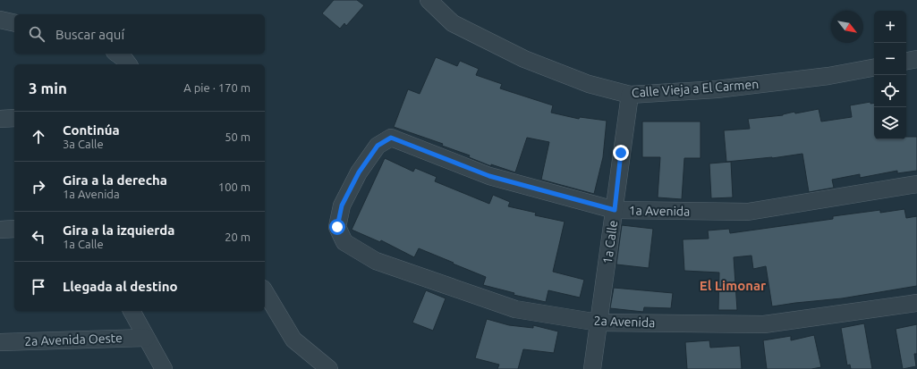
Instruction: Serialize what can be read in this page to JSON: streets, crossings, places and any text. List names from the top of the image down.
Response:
{
  "streets": {
    "street": [
      "Calle Vieja a El Carmen",
      "1a Avenida",
      "1a Calle",
      "2a Avenida",
      "2a Avenida Oeste"
    ]
  },
  "crossings": [
    ["Calle Vieja a El Carmen", "1a Calle"],
    ["1a Avenida", "1a Calle"],
    ["1a Avenida", "2a Avenida"],
    ["1a Calle", "2a Avenida"]
  ],
  "districts": ["El Limonar"],
  "north": "bottom right",
  "page": {
    "map_buttons": ["+", "−"],
    "search": "Buscar aquí",
    "heading": ["3 min", "A pie · 170 m"],
    "list": [
      ["Continúa", "3a Calle", "50 m"],
      ["Gira a la derecha", "1a Avenida", "100 m"],
      ["Gira a la izquierda", "1a Calle", "20 m"],
      "Llegada al destino"
    ]
  }
}
